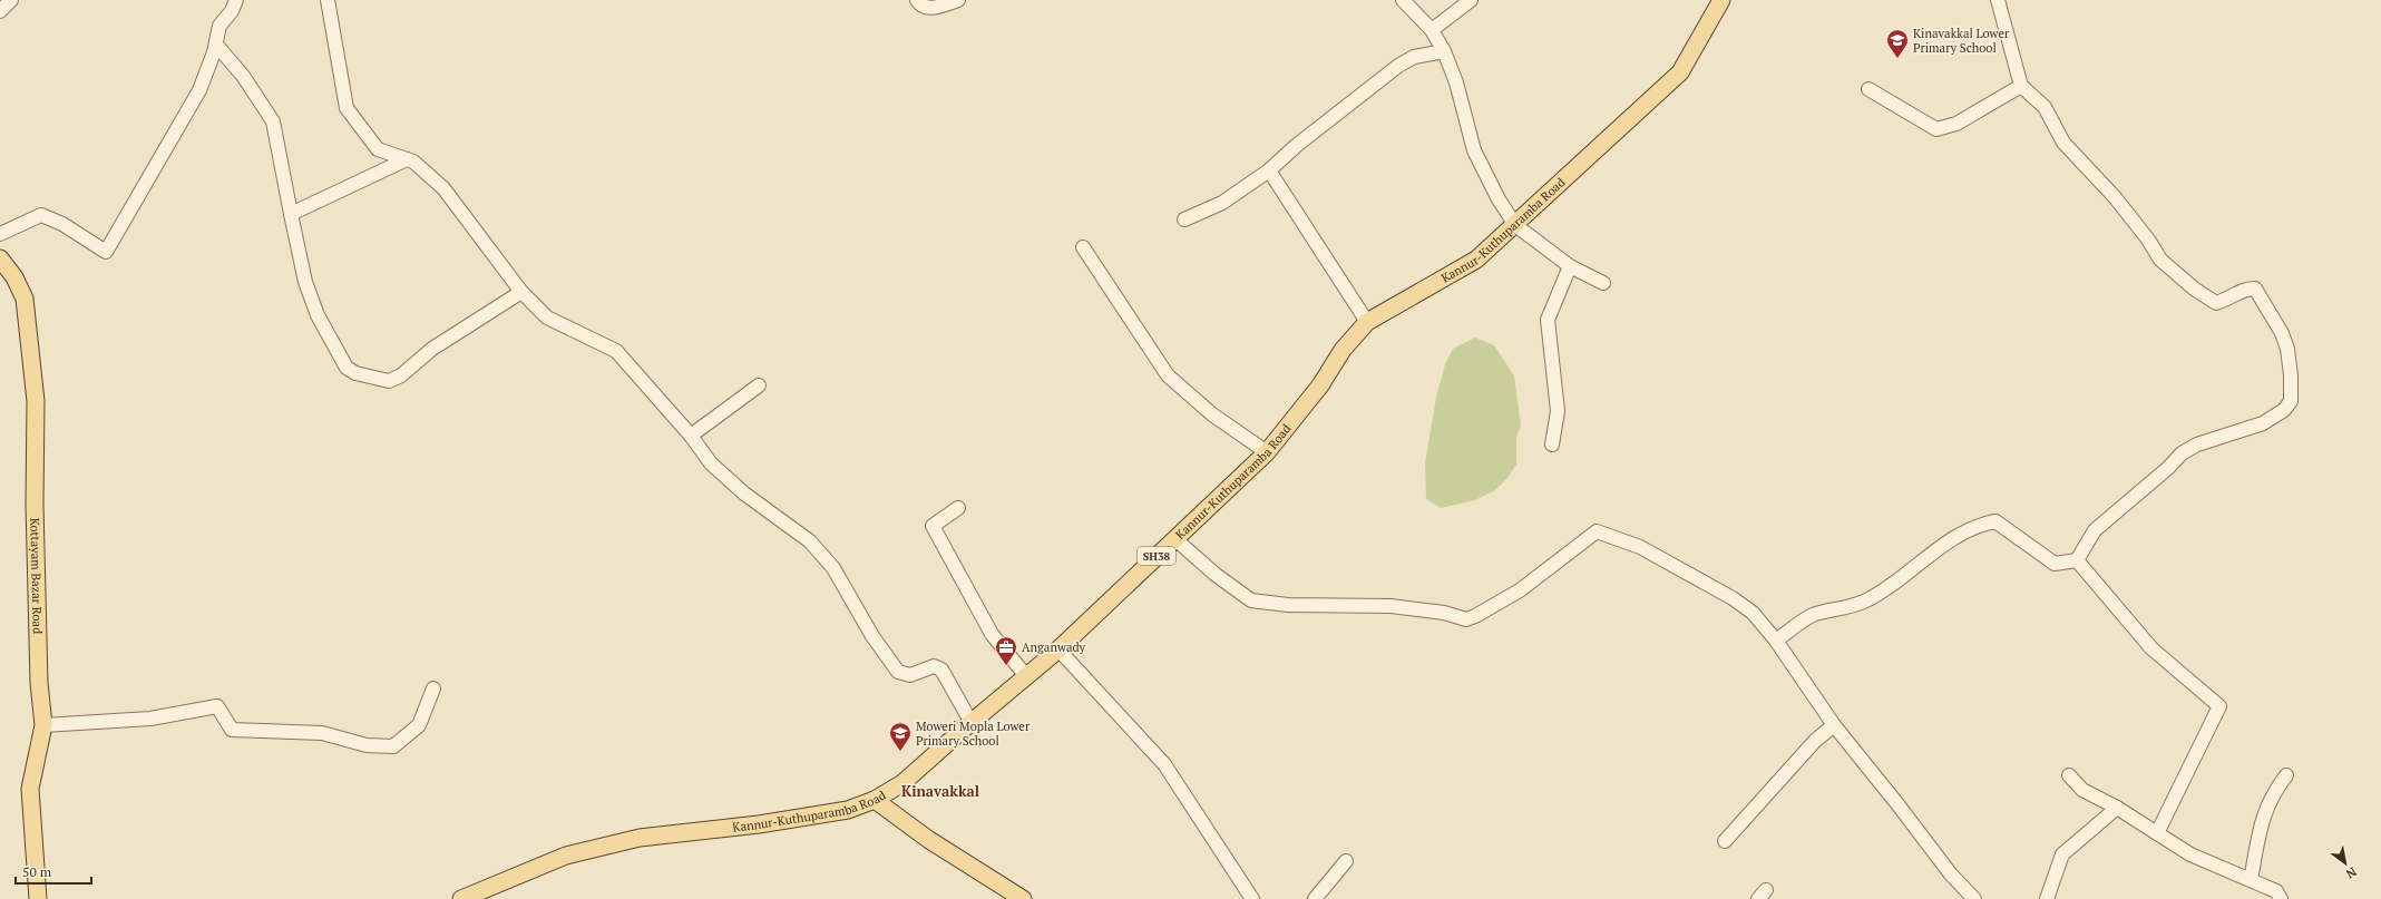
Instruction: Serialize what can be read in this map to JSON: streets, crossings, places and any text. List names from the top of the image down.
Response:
{
  "streets": {
    "main road": ["Kannur-Kuthuparamba Road", "SH38", "Kottayam Bazar Road"]
  },
  "districts": ["Kinavakkal"],
  "places": {
    "school or university": ["Kinavakkal Lower Primary School", "Moweri Mopla Lower Primary School"],
    "office": ["Anganwady"]
  },
  "scale_bar": "50 m",
  "north": "bottom right"
}
